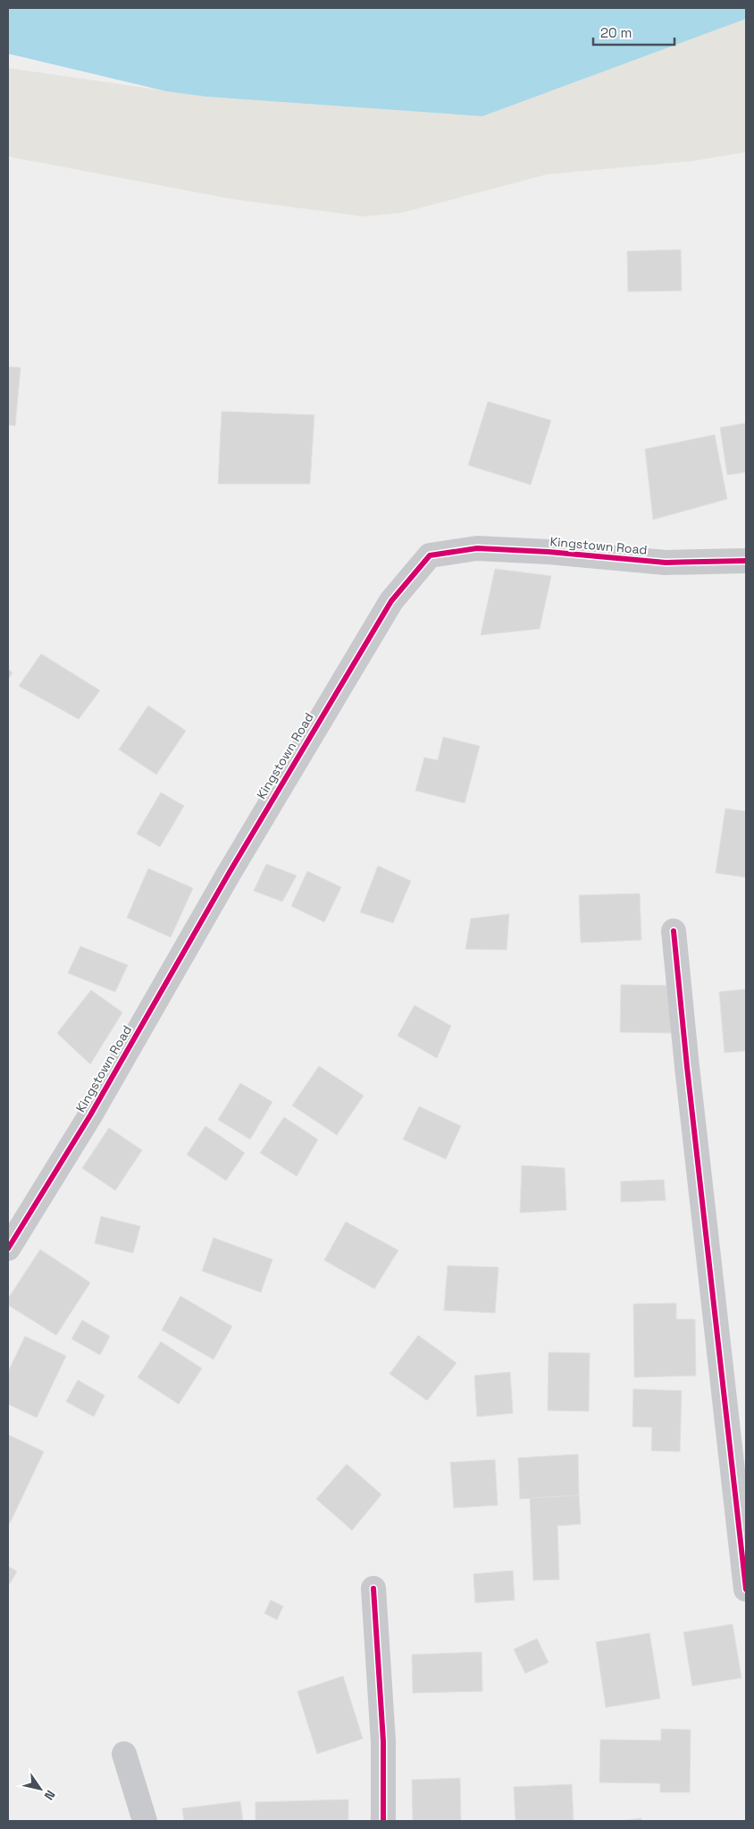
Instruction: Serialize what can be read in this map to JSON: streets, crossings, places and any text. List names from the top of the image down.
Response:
{
  "streets": {
    "street": ["Kingstown Road"]
  },
  "scale_bar": "20 m",
  "north": "bottom right"
}
